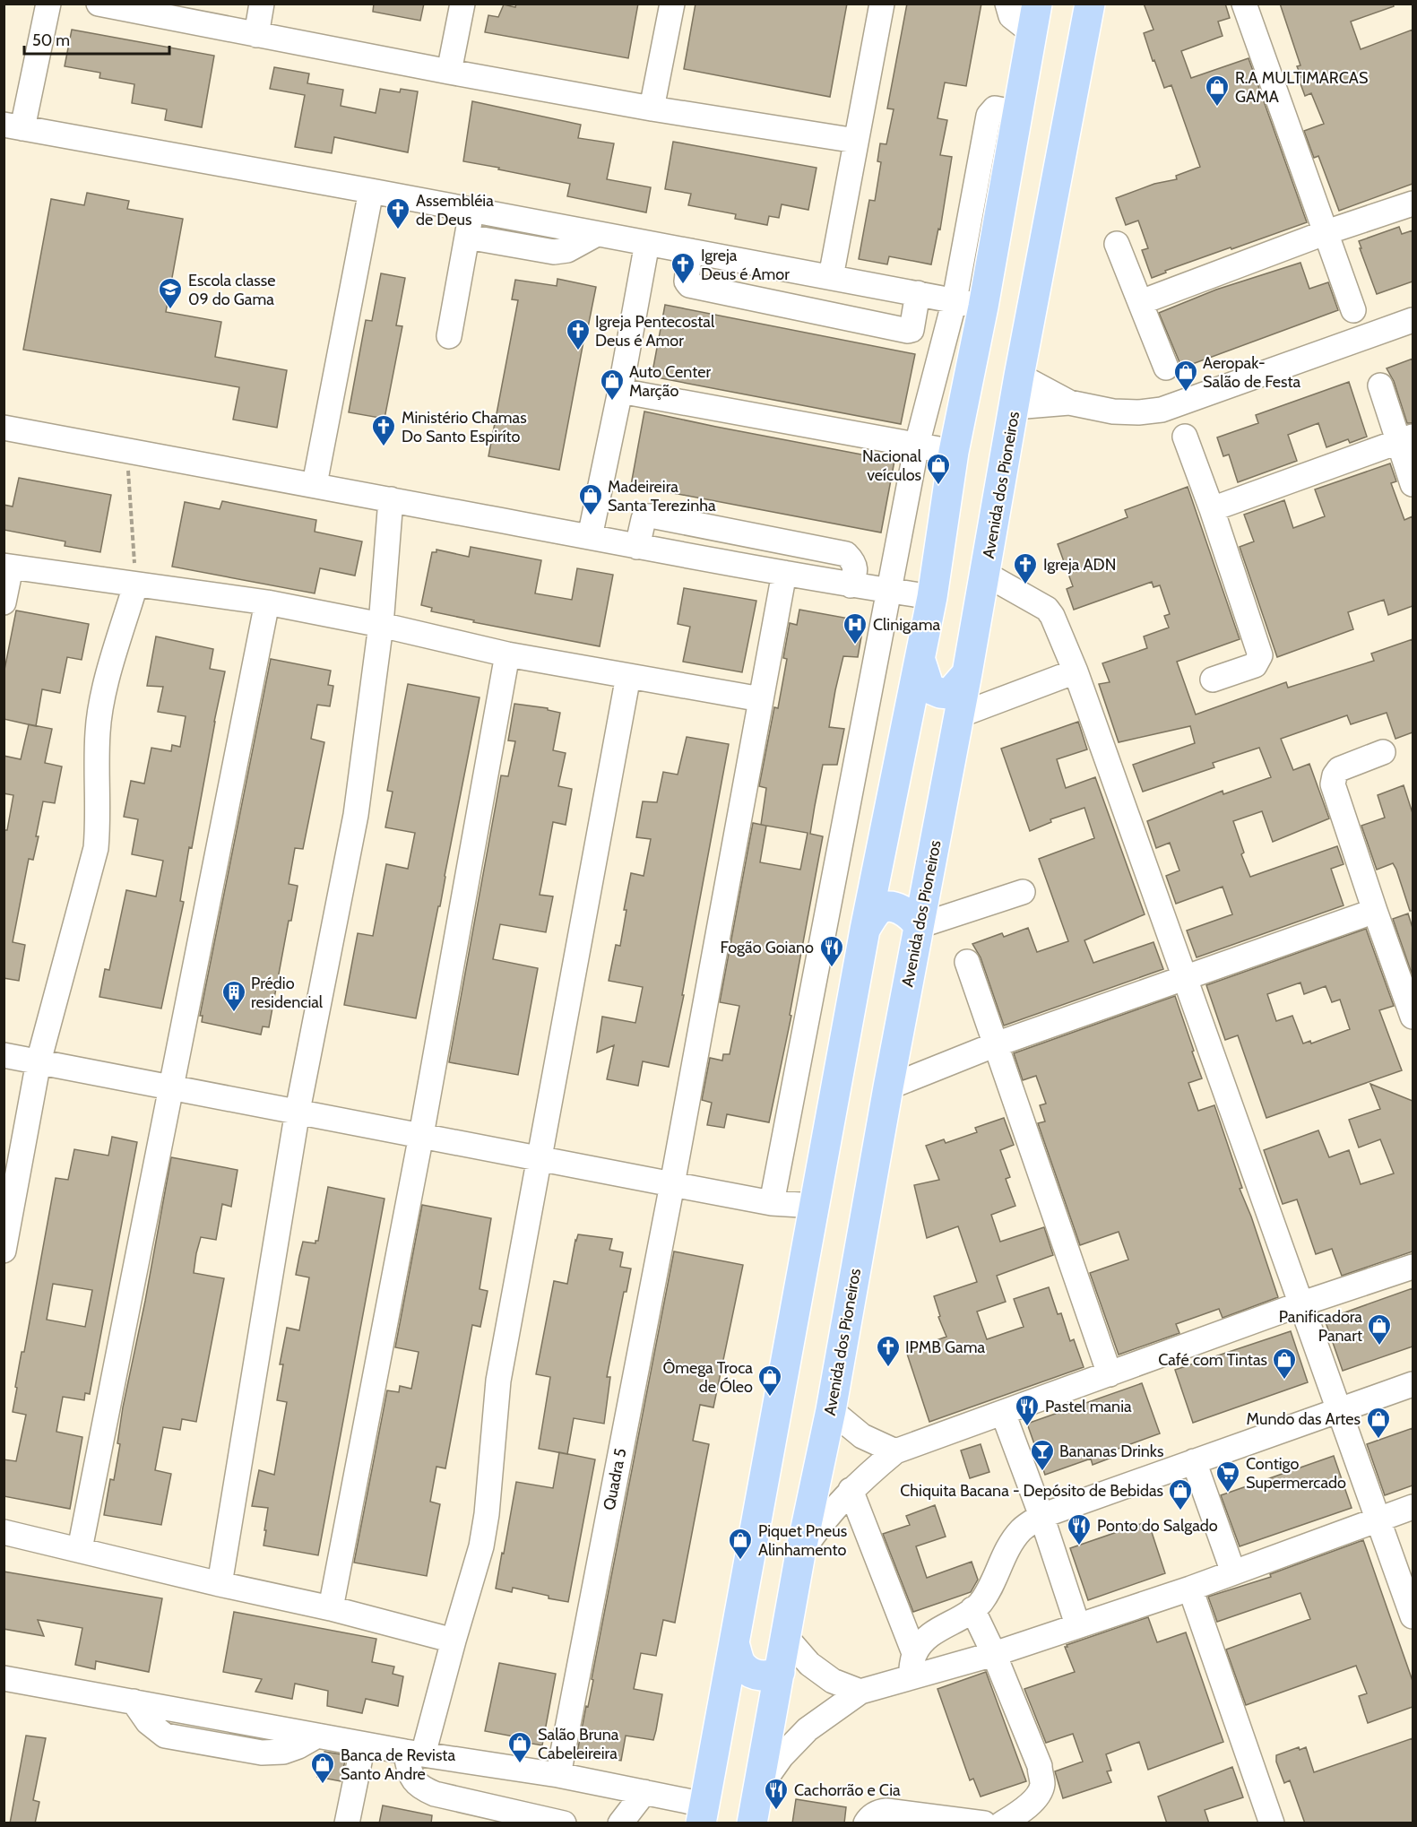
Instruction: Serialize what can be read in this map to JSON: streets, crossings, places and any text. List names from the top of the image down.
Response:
{
  "streets": {
    "main road": ["Avenida dos Pioneiros"],
    "street": ["Quadra 5"]
  },
  "places": {
    "shop": [
      "R.A MULTIMARCAS GAMA",
      "Aeropak- Salão de Festa",
      "Auto Center Marção",
      "Nacional veículos",
      "Madeireira Santa Terezinha",
      "Panificadora Panart",
      "Café com Tintas",
      "Ômega Troca de Óleo",
      "Mundo das Artes",
      "Chiquita Bacana - Depósito de Bebidas",
      "Piquet Pneus Alinhamento",
      "Salão Bruna Cabeleireira",
      "Banca de Revista Santo Andre"
    ],
    "church": [
      "Assembléia de Deus",
      "Igreja Deus é Amor",
      "Igreja Pentecostal Deus é Amor",
      "Ministério Chamas Do Santo Espiríto",
      "Igreja ADN",
      "IPMB Gama"
    ],
    "school or university": ["Escola classe 09 do Gama"],
    "hospital": ["Clinigama"],
    "restaurant": [
      "Fogão Goiano",
      "Pastel mania",
      "Ponto do Salgado",
      "Cachorrão e Cia"
    ],
    "building": ["Prédio residencial"],
    "bar": ["Bananas Drinks"],
    "supermarket": ["Contigo Supermercado"]
  },
  "scale_bar": "50 m"
}
